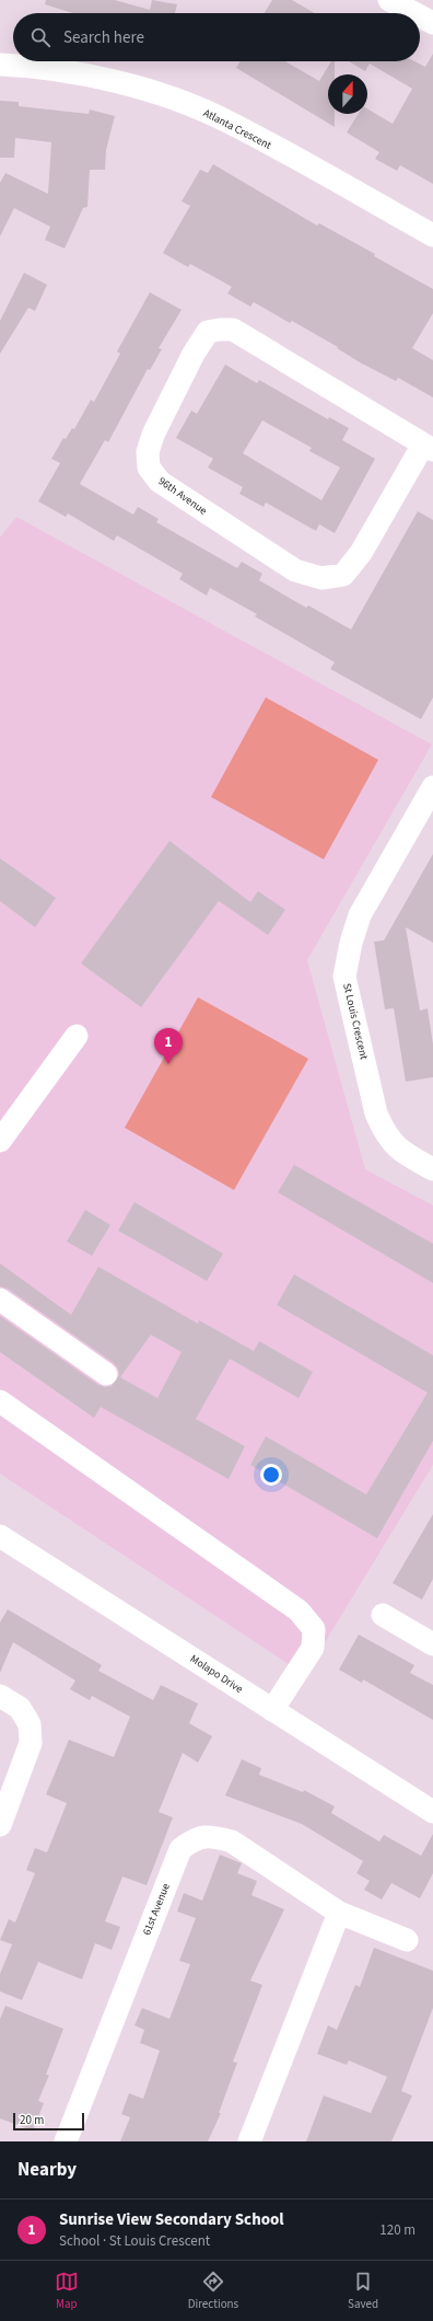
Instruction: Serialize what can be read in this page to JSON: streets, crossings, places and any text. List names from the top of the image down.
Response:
{
  "streets": {
    "street": [
      "Atlanta Crescent",
      "96th Avenue",
      "St Louis Crescent",
      "Molapo Drive",
      "61st Avenue"
    ]
  },
  "scale_bar": "20 m",
  "north": "top",
  "page": {
    "search": "Search here",
    "pins": "1",
    "scale": "20 m",
    "heading": "Nearby",
    "list": [
      {
        "mark": "1",
        "name": "Sunrise View Secondary School",
        "note": "School · St Louis Crescent",
        "value": "120 m"
      }
    ],
    "nav": ["Map", "Directions", "Saved"]
  }
}
